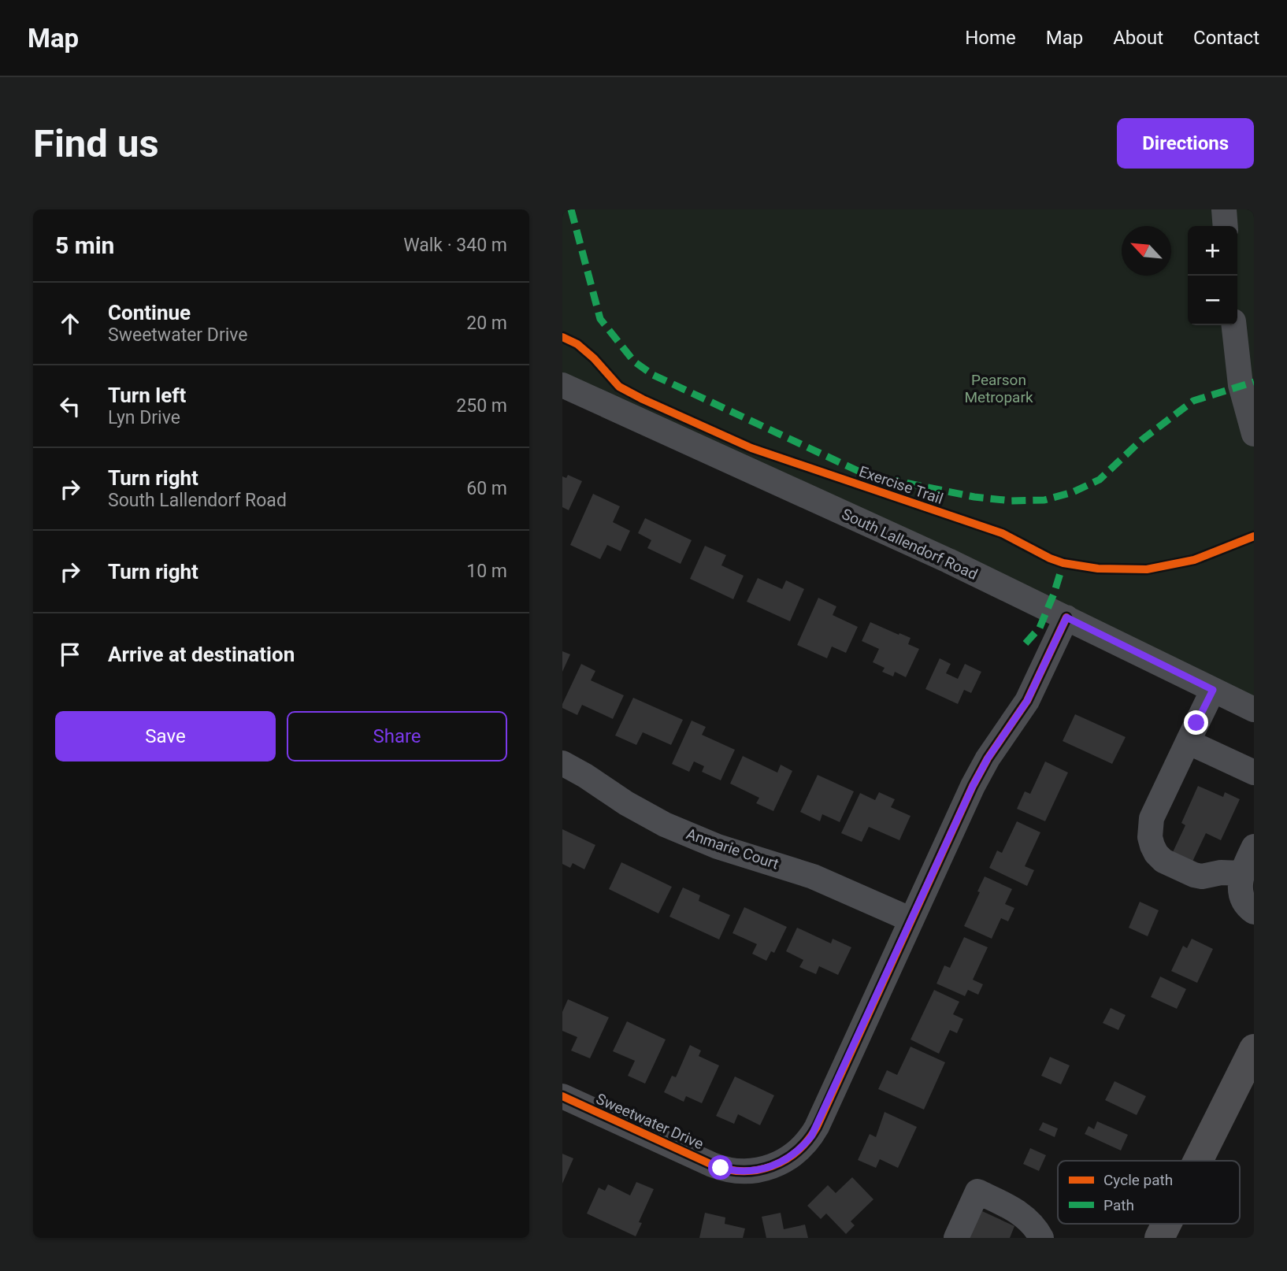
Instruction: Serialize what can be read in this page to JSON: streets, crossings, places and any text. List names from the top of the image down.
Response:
{
  "streets": {
    "street": ["South Lallendorf Road", "Anmarie Court", "Sweetwater Drive"],
    "cycle path": ["Exercise Trail"]
  },
  "crossings": [
    ["Anmarie Court", "Sweetwater Drive"]
  ],
  "parks": ["Pearson Metropark"],
  "legend": ["Cycle path", "Path"],
  "north": "top left",
  "page": {
    "header": "Map",
    "nav": [
      "Home",
      "Map",
      "About",
      "Contact"
    ],
    "buttons": [
      "Directions",
      ["Save", "Share"]
    ],
    "title": "Find us",
    "heading": ["5 min", "Walk · 340 m"],
    "map_buttons": ["+", "−"],
    "list": [
      ["Continue", "Sweetwater Drive", "20 m"],
      ["Turn left", "Lyn Drive", "250 m"],
      ["Turn right", "South Lallendorf Road", "60 m"],
      ["Turn right", "10 m"],
      "Arrive at destination"
    ]
  }
}
